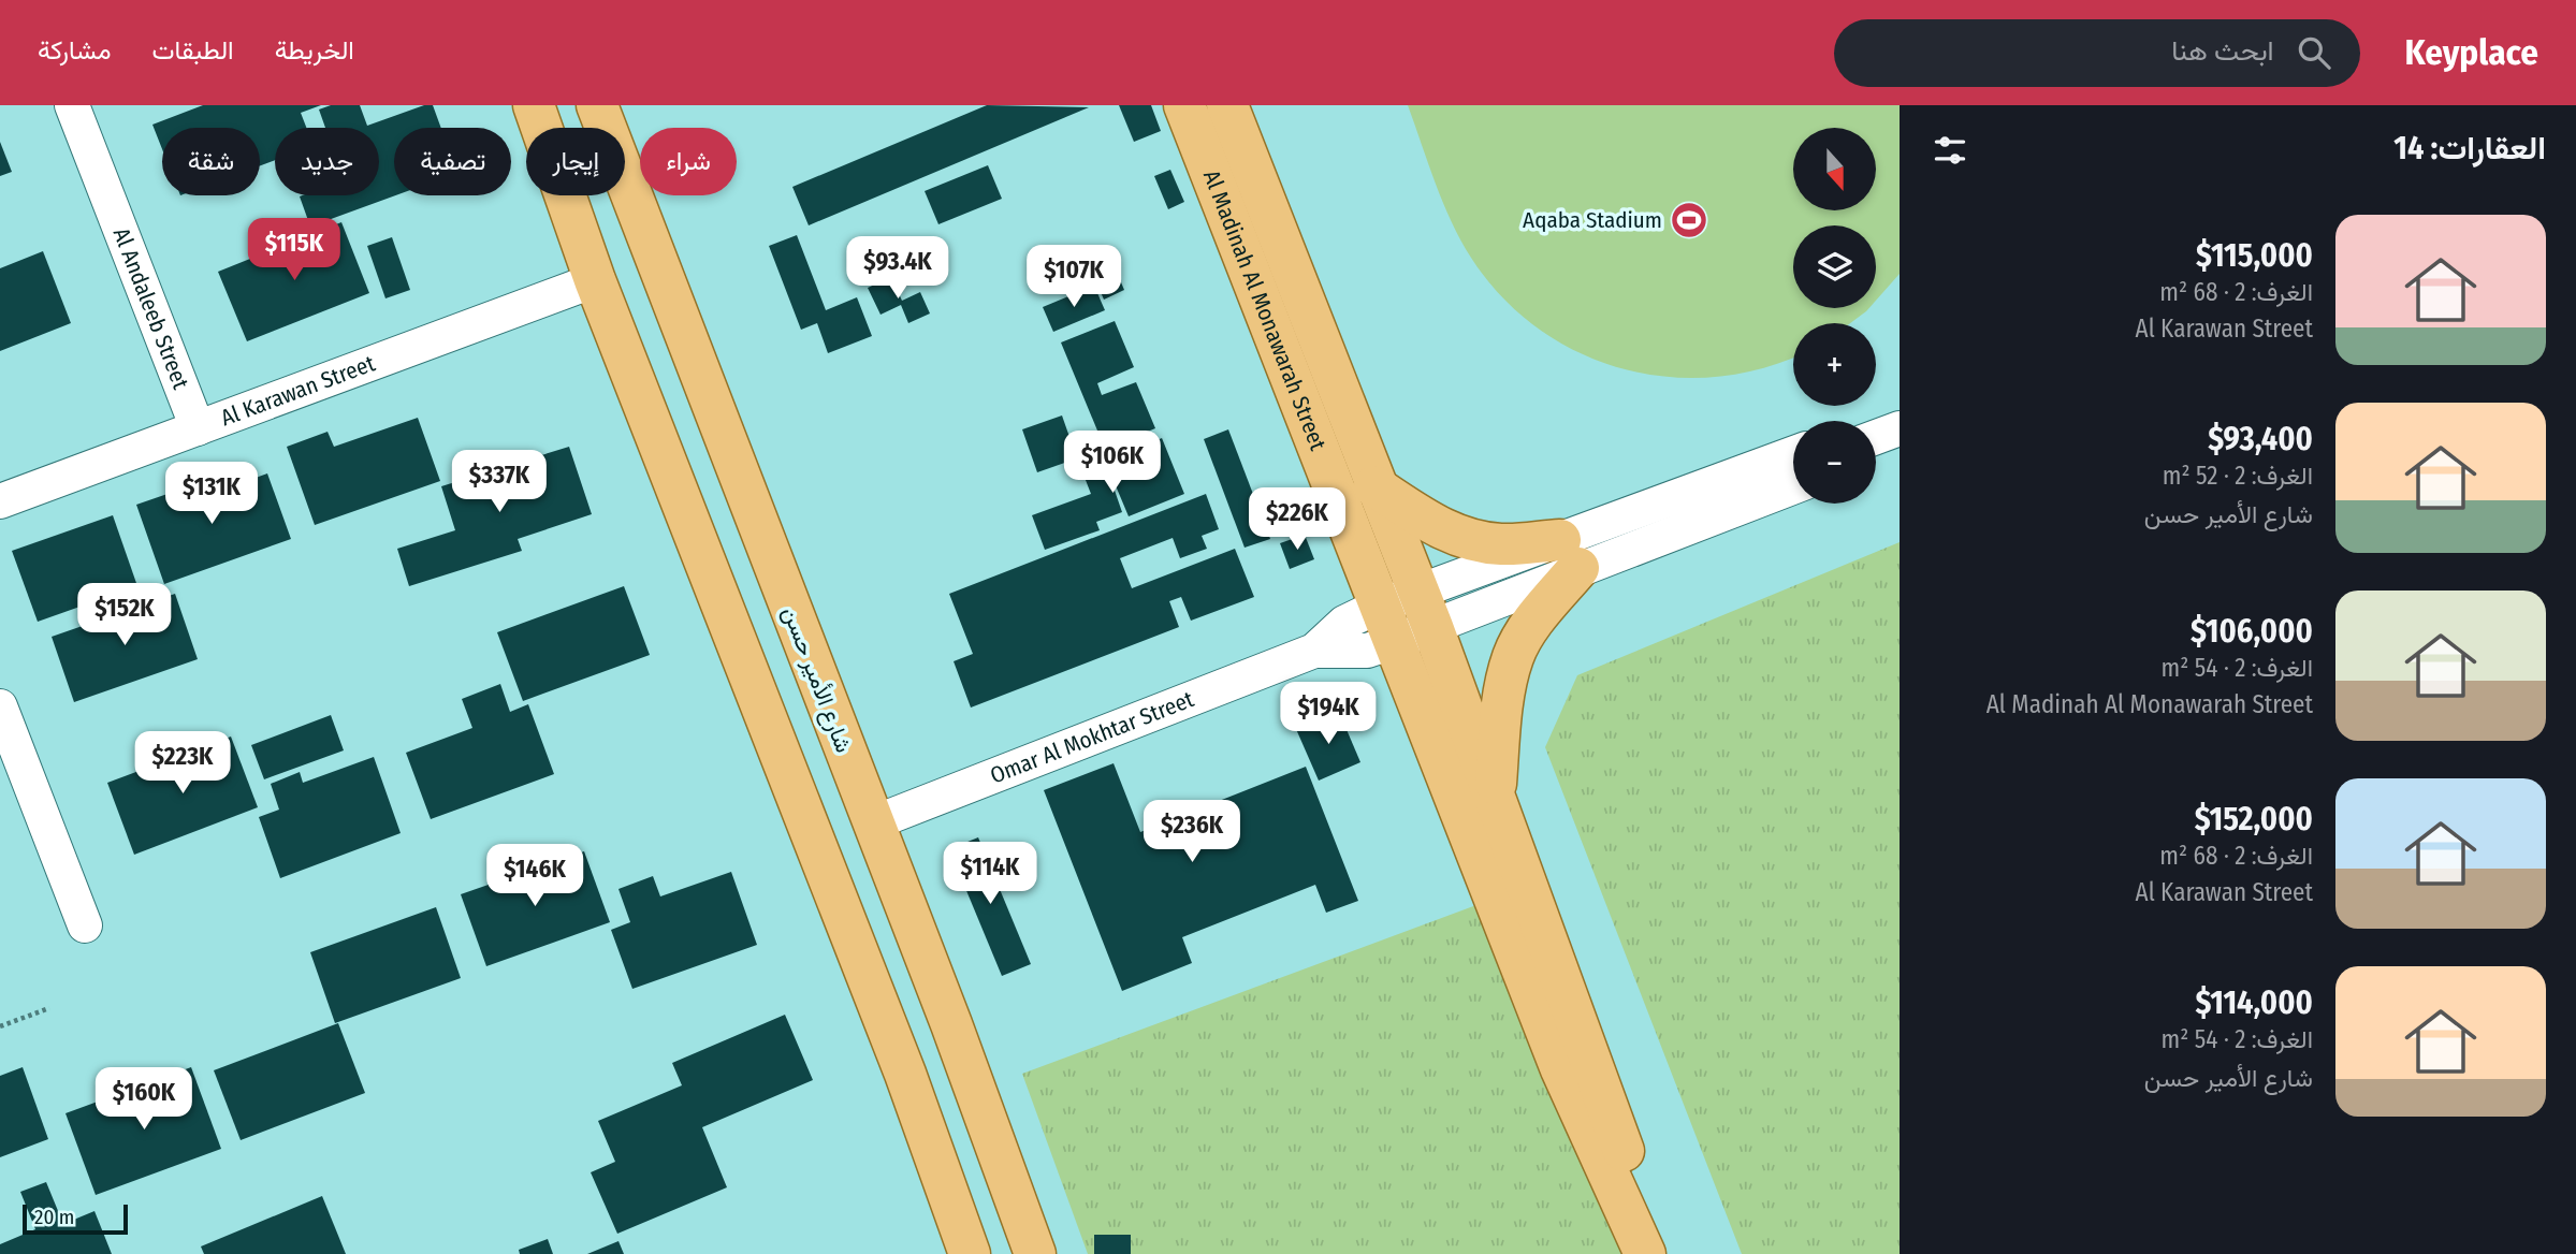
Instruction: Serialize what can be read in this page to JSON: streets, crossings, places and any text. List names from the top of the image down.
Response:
{
  "streets": {
    "main road": ["Al Madinah Al Monawarah Street", "شارع الأمير حسن"],
    "street": ["Al Andaleeb Street", "Al Karawan Street", "Omar Al Mokhtar Street"]
  },
  "crossings": [
    ["Al Andaleeb Street", "Al Karawan Street"],
    ["Al Madinah Al Monawarah Street", "Omar Al Mokhtar Street"],
    ["شارع الأمير حسن", "Omar Al Mokhtar Street"]
  ],
  "places": {
    "sports": ["Aqaba Stadium"]
  },
  "scale_bar": "20 m",
  "north": "bottom",
  "page": {
    "header": "Keyplace",
    "search": "ابحث هنا",
    "nav": ["الخريطة", "الطبقات", "مشاركة"],
    "heading": "العقارات: 14",
    "map_buttons": ["+", "−"],
    "chip": [
      "شراء",
      "إيجار",
      "تصفية",
      "جديد",
      "شقة"
    ],
    "list": [
      {
        "name": "$115,000",
        "note": "الغرف: 2 · 68 m² · Al Karawan Street"
      },
      {
        "name": "$93,400",
        "note": "الغرف: 2 · 52 m² · شارع الأمير حسن"
      },
      {
        "name": "$106,000",
        "note": "الغرف: 2 · 54 m² · Al Madinah Al Monawarah Street"
      },
      {
        "name": "$152,000",
        "note": "الغرف: 2 · 68 m² · Al Karawan Street"
      },
      {
        "name": "$114,000",
        "note": "الغرف: 2 · 54 m² · شارع الأمير حسن"
      }
    ],
    "price": [
      "$115K",
      "$93.4K",
      "$107K",
      "$106K",
      "$337K",
      "$131K",
      "$226K",
      "$152K",
      "$194K",
      "$223K",
      "$236K",
      "$114K",
      "$146K",
      "$160K"
    ],
    "scale": "20 m"
  }
}
